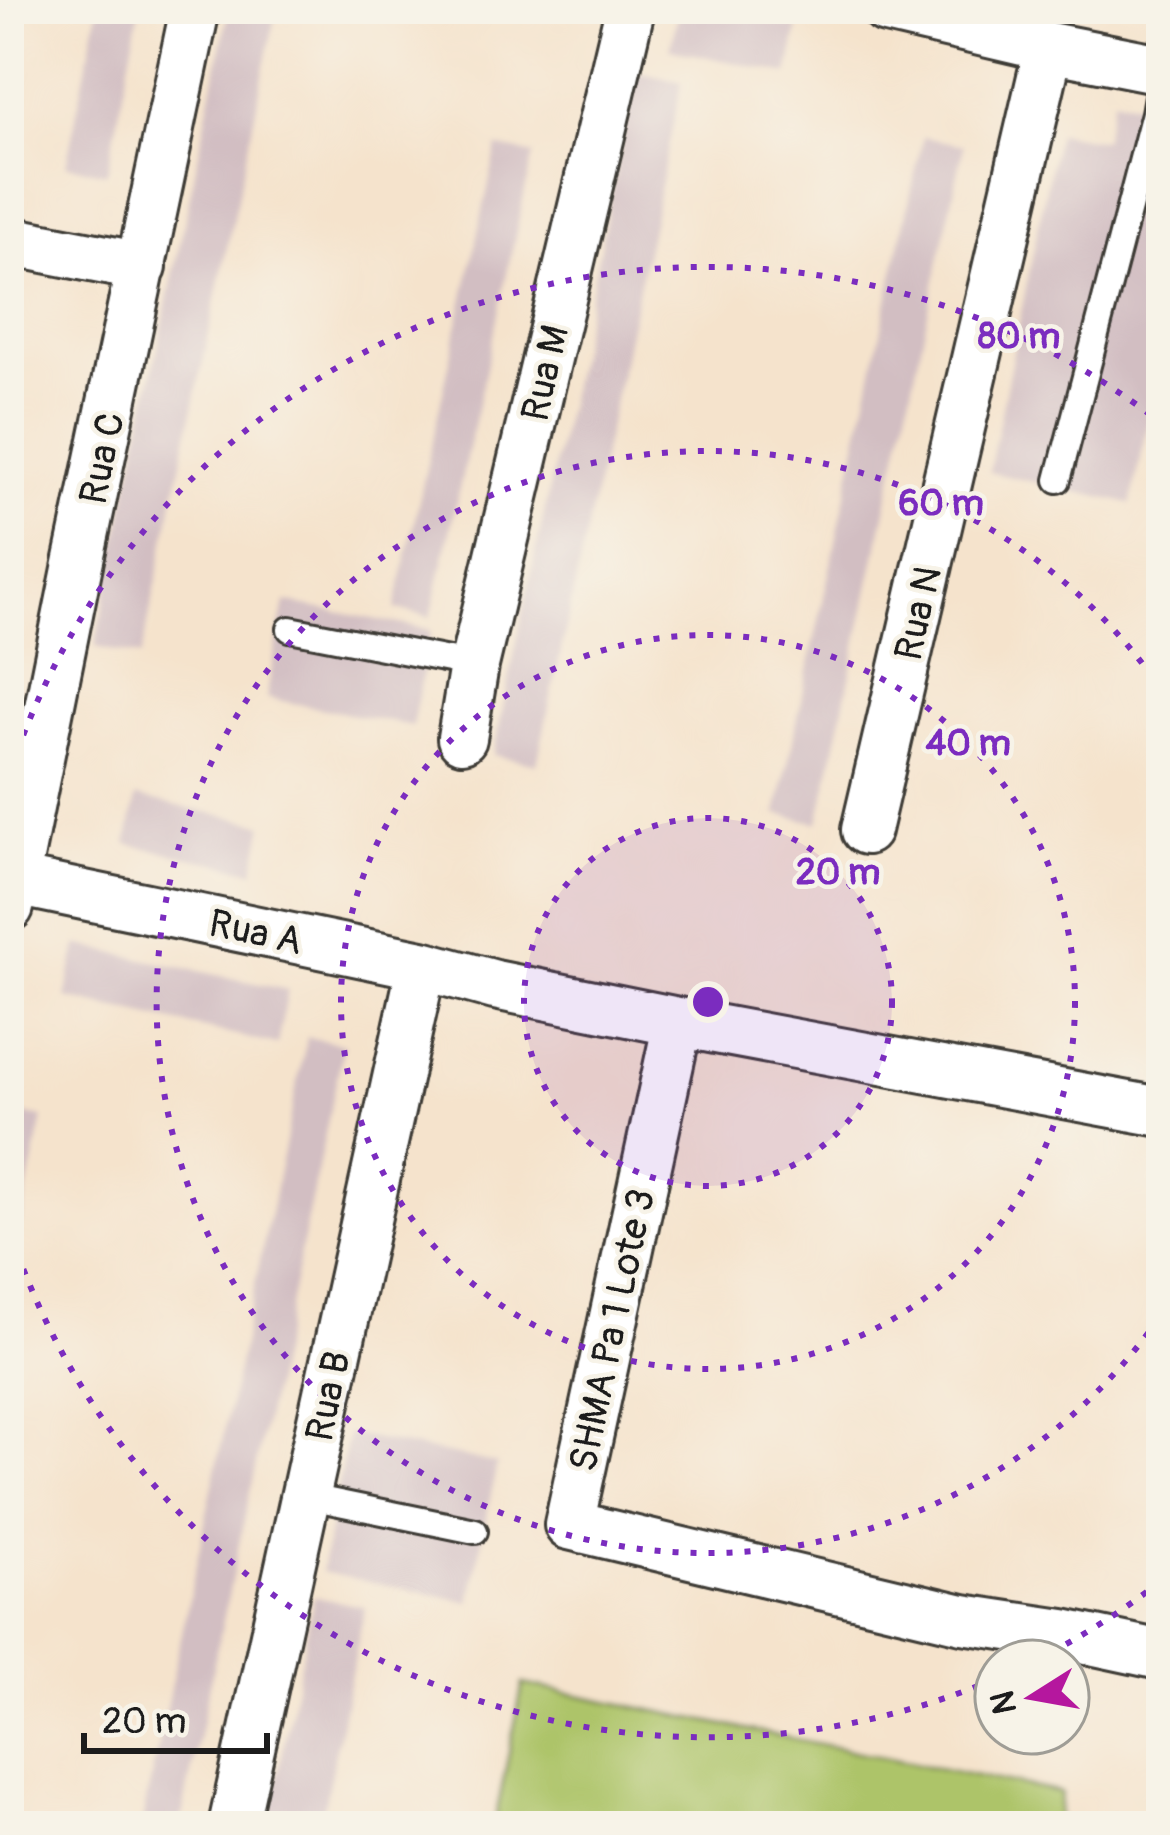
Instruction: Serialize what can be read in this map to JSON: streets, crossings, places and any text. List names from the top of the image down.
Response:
{
  "streets": {
    "street": [
      "Rua M",
      "Rua C",
      "Rua N",
      "Rua A",
      "SHMA Pa 1 Lote 3",
      "Rua B"
    ]
  },
  "crossings": [
    ["Rua C", "Rua A"],
    ["Rua A", "SHMA Pa 1 Lote 3"],
    ["Rua A", "Rua B"]
  ],
  "scale_bar": "20 m",
  "north": "left",
  "rings": [
    "80 m",
    "60 m",
    "40 m",
    "20 m"
  ]
}
